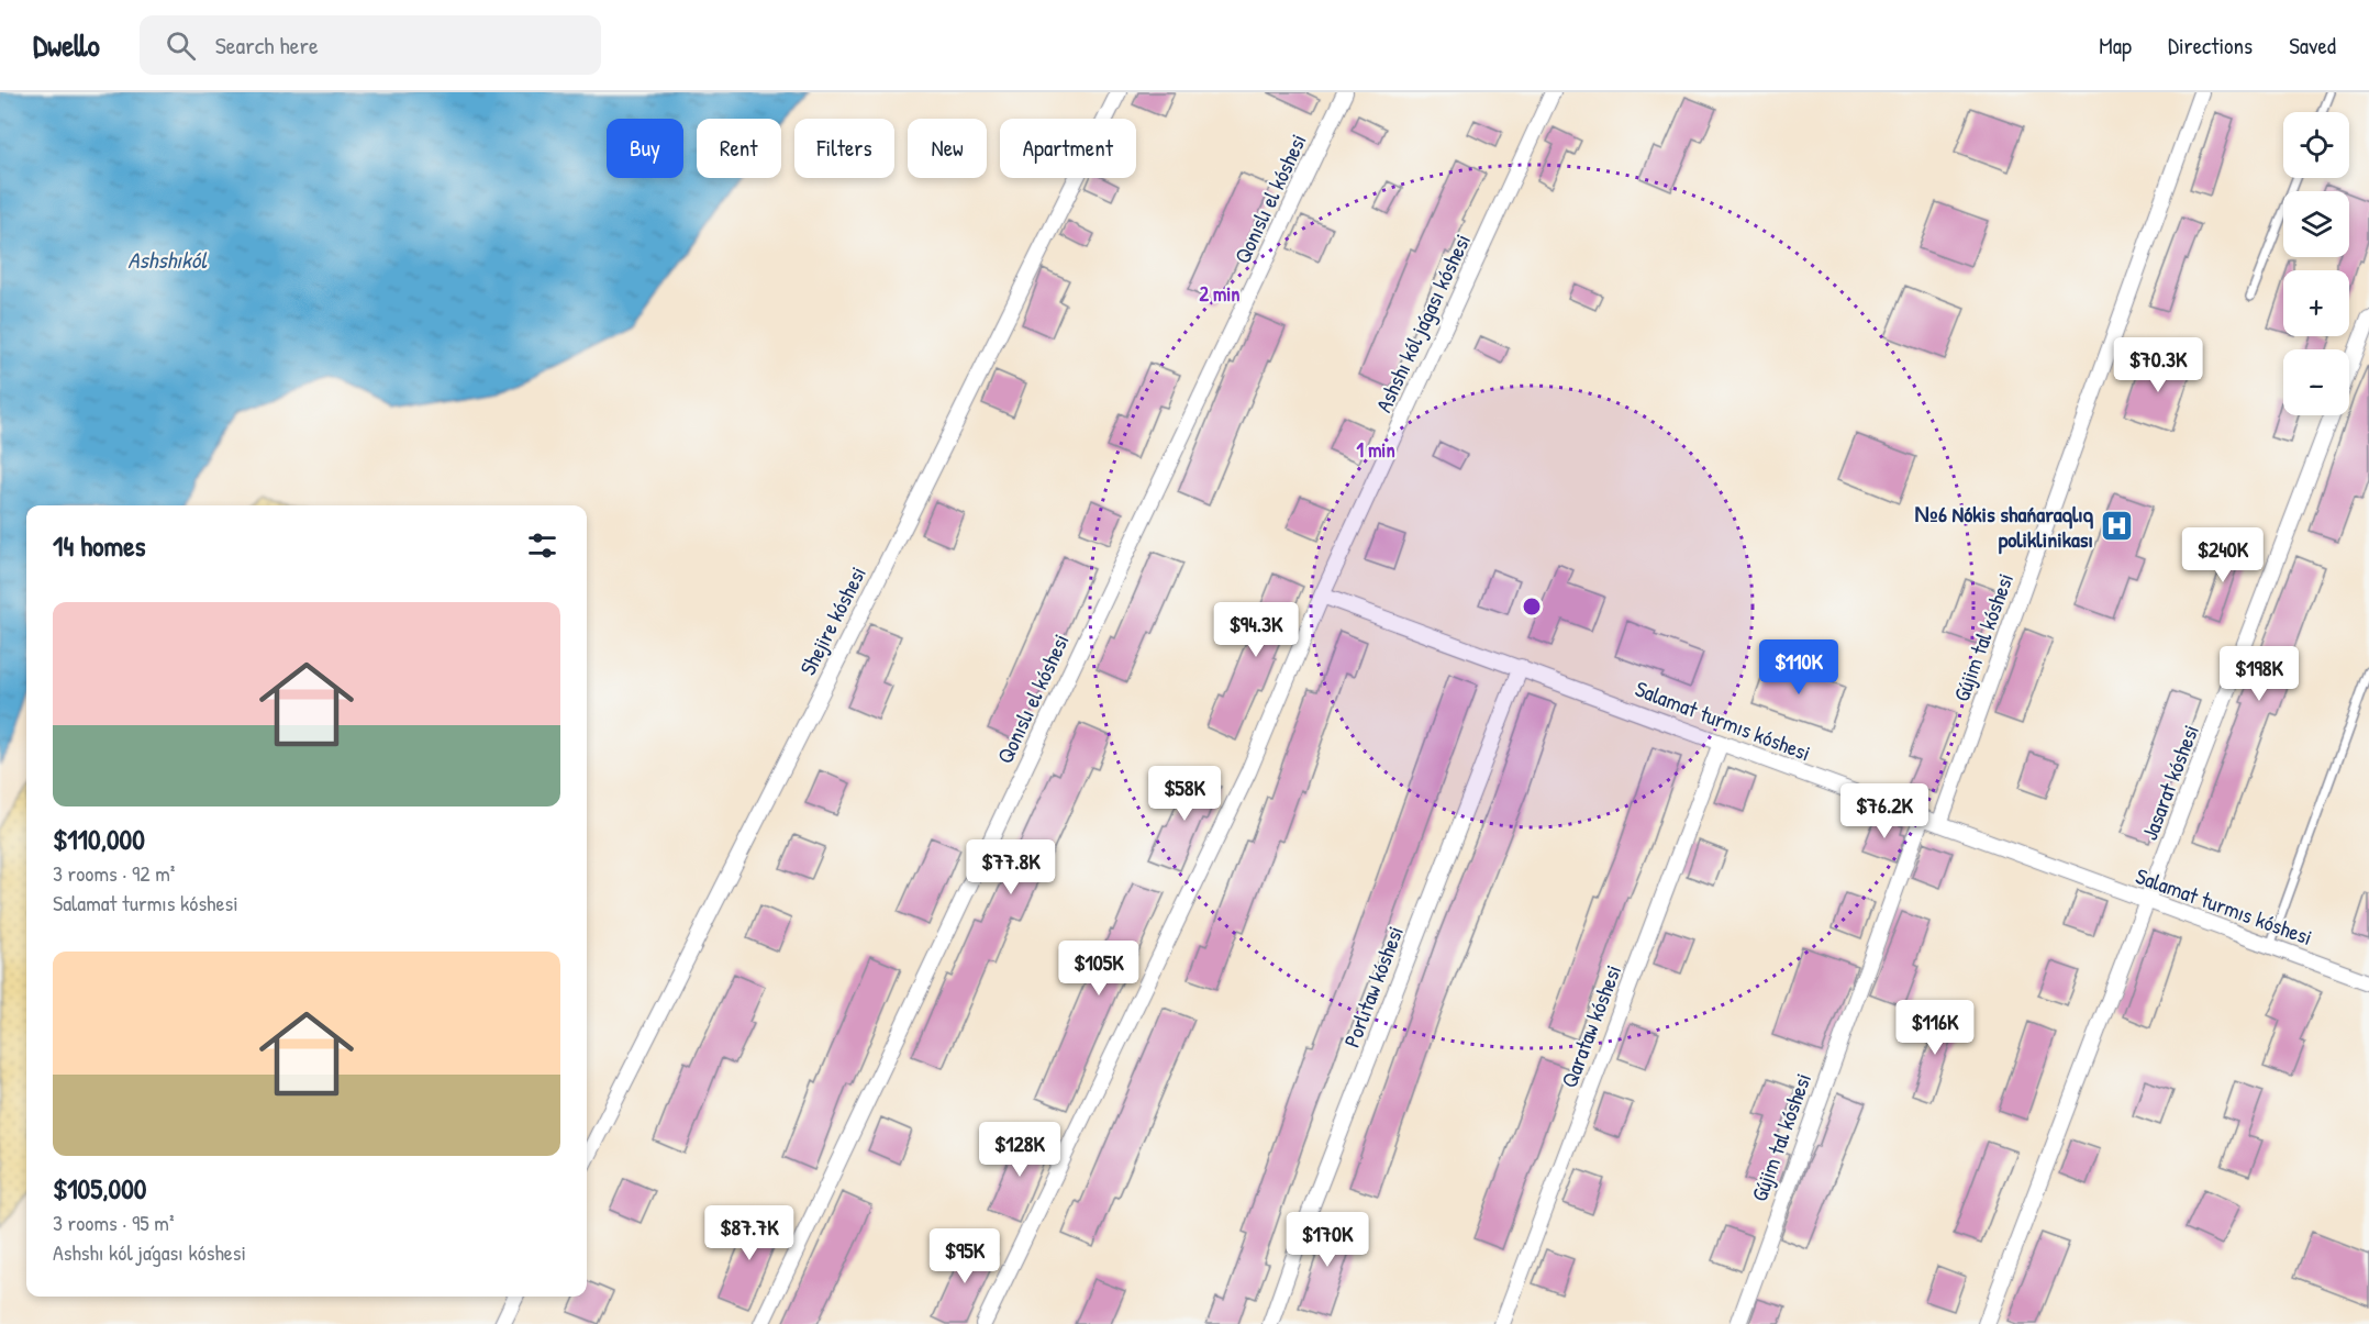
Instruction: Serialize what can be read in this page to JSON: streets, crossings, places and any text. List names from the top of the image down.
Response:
{
  "streets": {
    "street": [
      "Qonıslı el kóshesi",
      "Ashshı kól jaǵası kóshesi",
      "Shejire kóshesi",
      "Gújim tal kóshesi",
      "Salamat turmıs kóshesi",
      "Jasarat kóshesi",
      "Porlıtaw kóshesi",
      "Qarataw kóshesi"
    ]
  },
  "crossings": [
    ["Ashshı kól jaǵası kóshesi", "Salamat turmıs kóshesi"],
    ["Gújim tal kóshesi", "Salamat turmıs kóshesi"],
    ["Salamat turmıs kóshesi", "Jasarat kóshesi"],
    ["Salamat turmıs kóshesi", "Porlıtaw kóshesi"],
    ["Salamat turmıs kóshesi", "Qarataw kóshesi"]
  ],
  "water": ["Ashshıkól"],
  "places": {
    "hospital": ["№6 Nókis shańaraqlıq poliklinikası"]
  },
  "page": {
    "header": "Dwello",
    "search": "Search here",
    "nav": ["Map", "Directions", "Saved"],
    "map_buttons": ["+", "−"],
    "chip": [
      "Buy",
      "Rent",
      "Filters",
      "New",
      "Apartment"
    ],
    "price": [
      "$70.3K",
      "$240K",
      "$94.3K",
      "$110K",
      "$198K",
      "$58K",
      "$76.2K",
      "$77.8K",
      "$105K",
      "$116K",
      "$128K",
      "$87.7K",
      "$170K",
      "$95K"
    ],
    "heading": "14 homes",
    "list": [
      {
        "name": "$110,000",
        "note": "3 rooms · 92 m² · Salamat turmıs kóshesi"
      },
      {
        "name": "$105,000",
        "note": "3 rooms · 95 m² · Ashshı kól jaǵası kóshesi"
      }
    ]
  },
  "rings": ["2 min", "1 min"]
}
